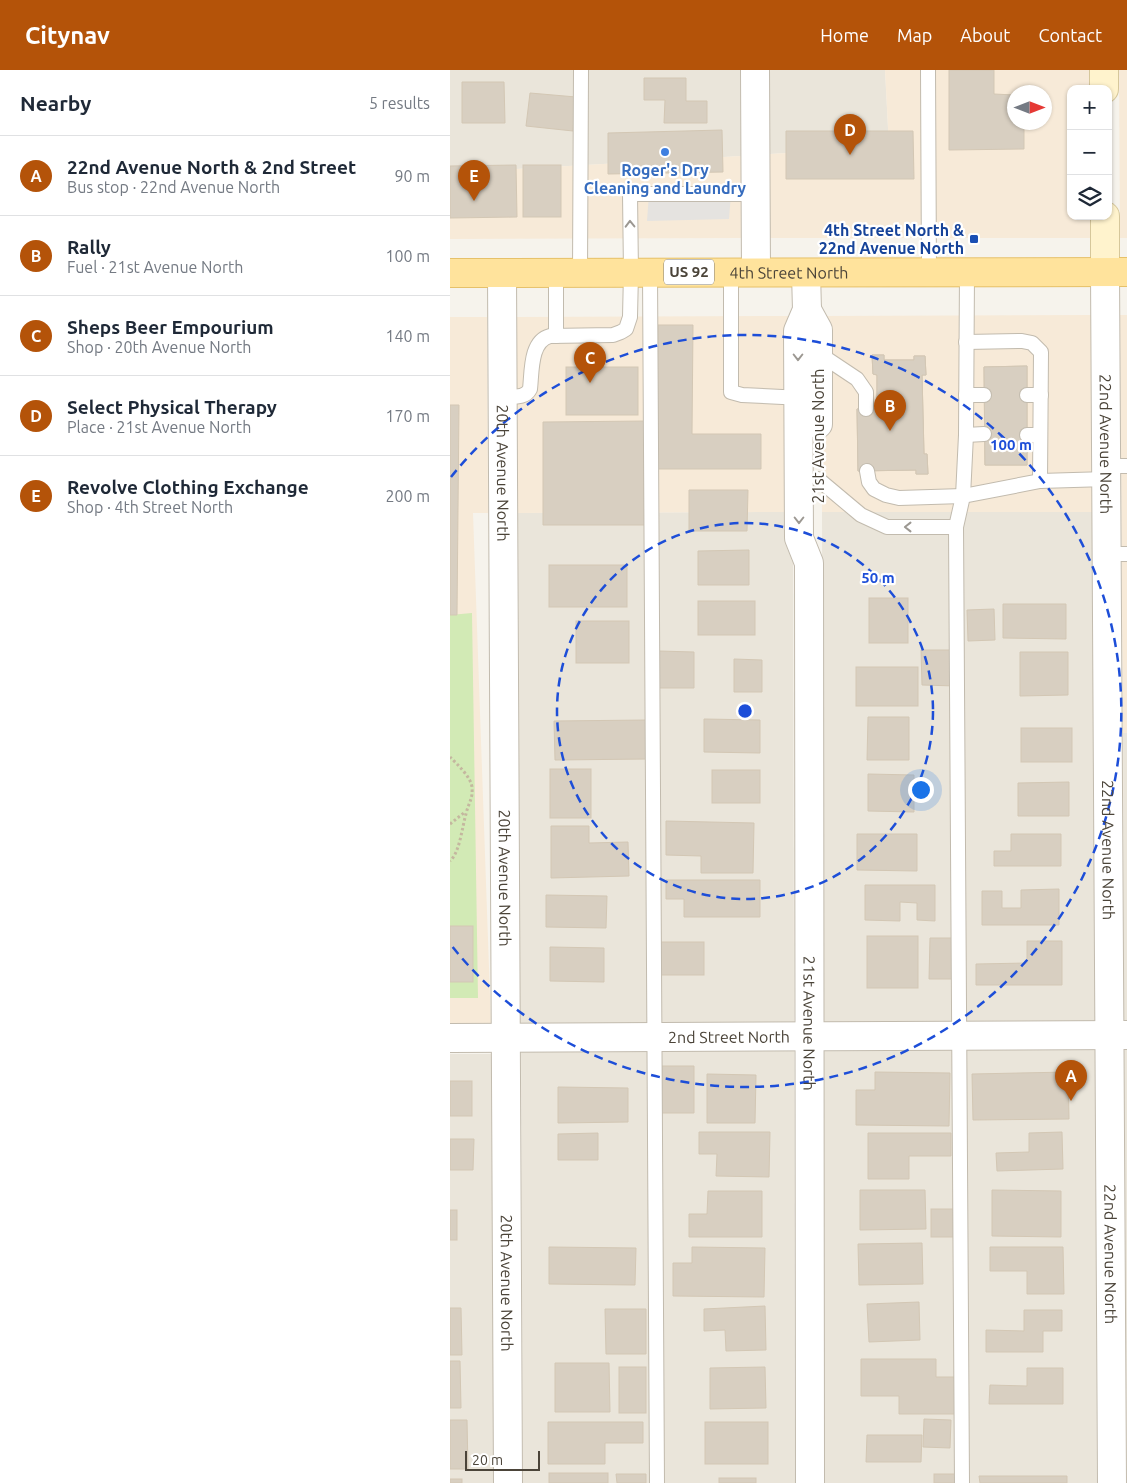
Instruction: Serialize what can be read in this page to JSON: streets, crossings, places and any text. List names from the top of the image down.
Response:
{
  "streets": {
    "main road": ["US 92", "4th Street North", "22nd Avenue North"],
    "street": ["21st Avenue North", "20th Avenue North", "2nd Street North"]
  },
  "crossings": [
    ["4th Street North", "21st Avenue North"],
    ["4th Street North", "22nd Avenue North"],
    ["4th Street North", "20th Avenue North"],
    ["21st Avenue North", "2nd Street North"],
    ["22nd Avenue North", "2nd Street North"],
    ["20th Avenue North", "2nd Street North"]
  ],
  "places": {
    "other": ["Roger's Dry Cleaning and Laundry"],
    "transit": ["4th Street North & 22nd Avenue North"]
  },
  "scale_bar": "20 m",
  "north": "right",
  "page": {
    "header": "Citynav",
    "nav": [
      "Home",
      "Map",
      "About",
      "Contact"
    ],
    "heading": ["Nearby", "5 results"],
    "map_buttons": ["+", "−"],
    "pins": [
      "D",
      "E",
      "C",
      "B",
      "A"
    ],
    "list": [
      {
        "mark": "A",
        "name": "22nd Avenue North & 2nd Street",
        "note": "Bus stop · 22nd Avenue North",
        "value": "90 m"
      },
      {
        "mark": "B",
        "name": "Rally",
        "note": "Fuel · 21st Avenue North",
        "value": "100 m"
      },
      {
        "mark": "C",
        "name": "Sheps Beer Empourium",
        "note": "Shop · 20th Avenue North",
        "value": "140 m"
      },
      {
        "mark": "D",
        "name": "Select Physical Therapy",
        "note": "Place · 21st Avenue North",
        "value": "170 m"
      },
      {
        "mark": "E",
        "name": "Revolve Clothing Exchange",
        "note": "Shop · 4th Street North",
        "value": "200 m"
      }
    ],
    "scale": "20 m"
  },
  "rings": ["100 m", "50 m"]
}
